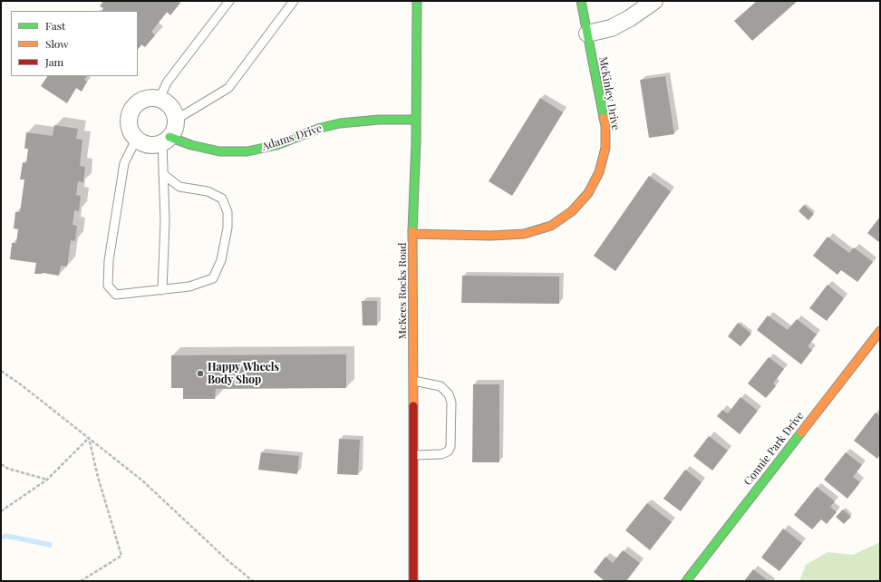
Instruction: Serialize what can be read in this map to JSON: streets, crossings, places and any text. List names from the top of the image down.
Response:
{
  "streets": {
    "street": [
      "McKinley Drive",
      "Adams Drive",
      "McKees Rocks Road",
      "Connie Park Drive"
    ]
  },
  "crossings": [
    ["McKinley Drive", "McKees Rocks Road"],
    ["Adams Drive", "McKees Rocks Road"]
  ],
  "places": ["Happy Wheels Body Shop"],
  "legend": ["Fast", "Slow", "Jam"]
}
